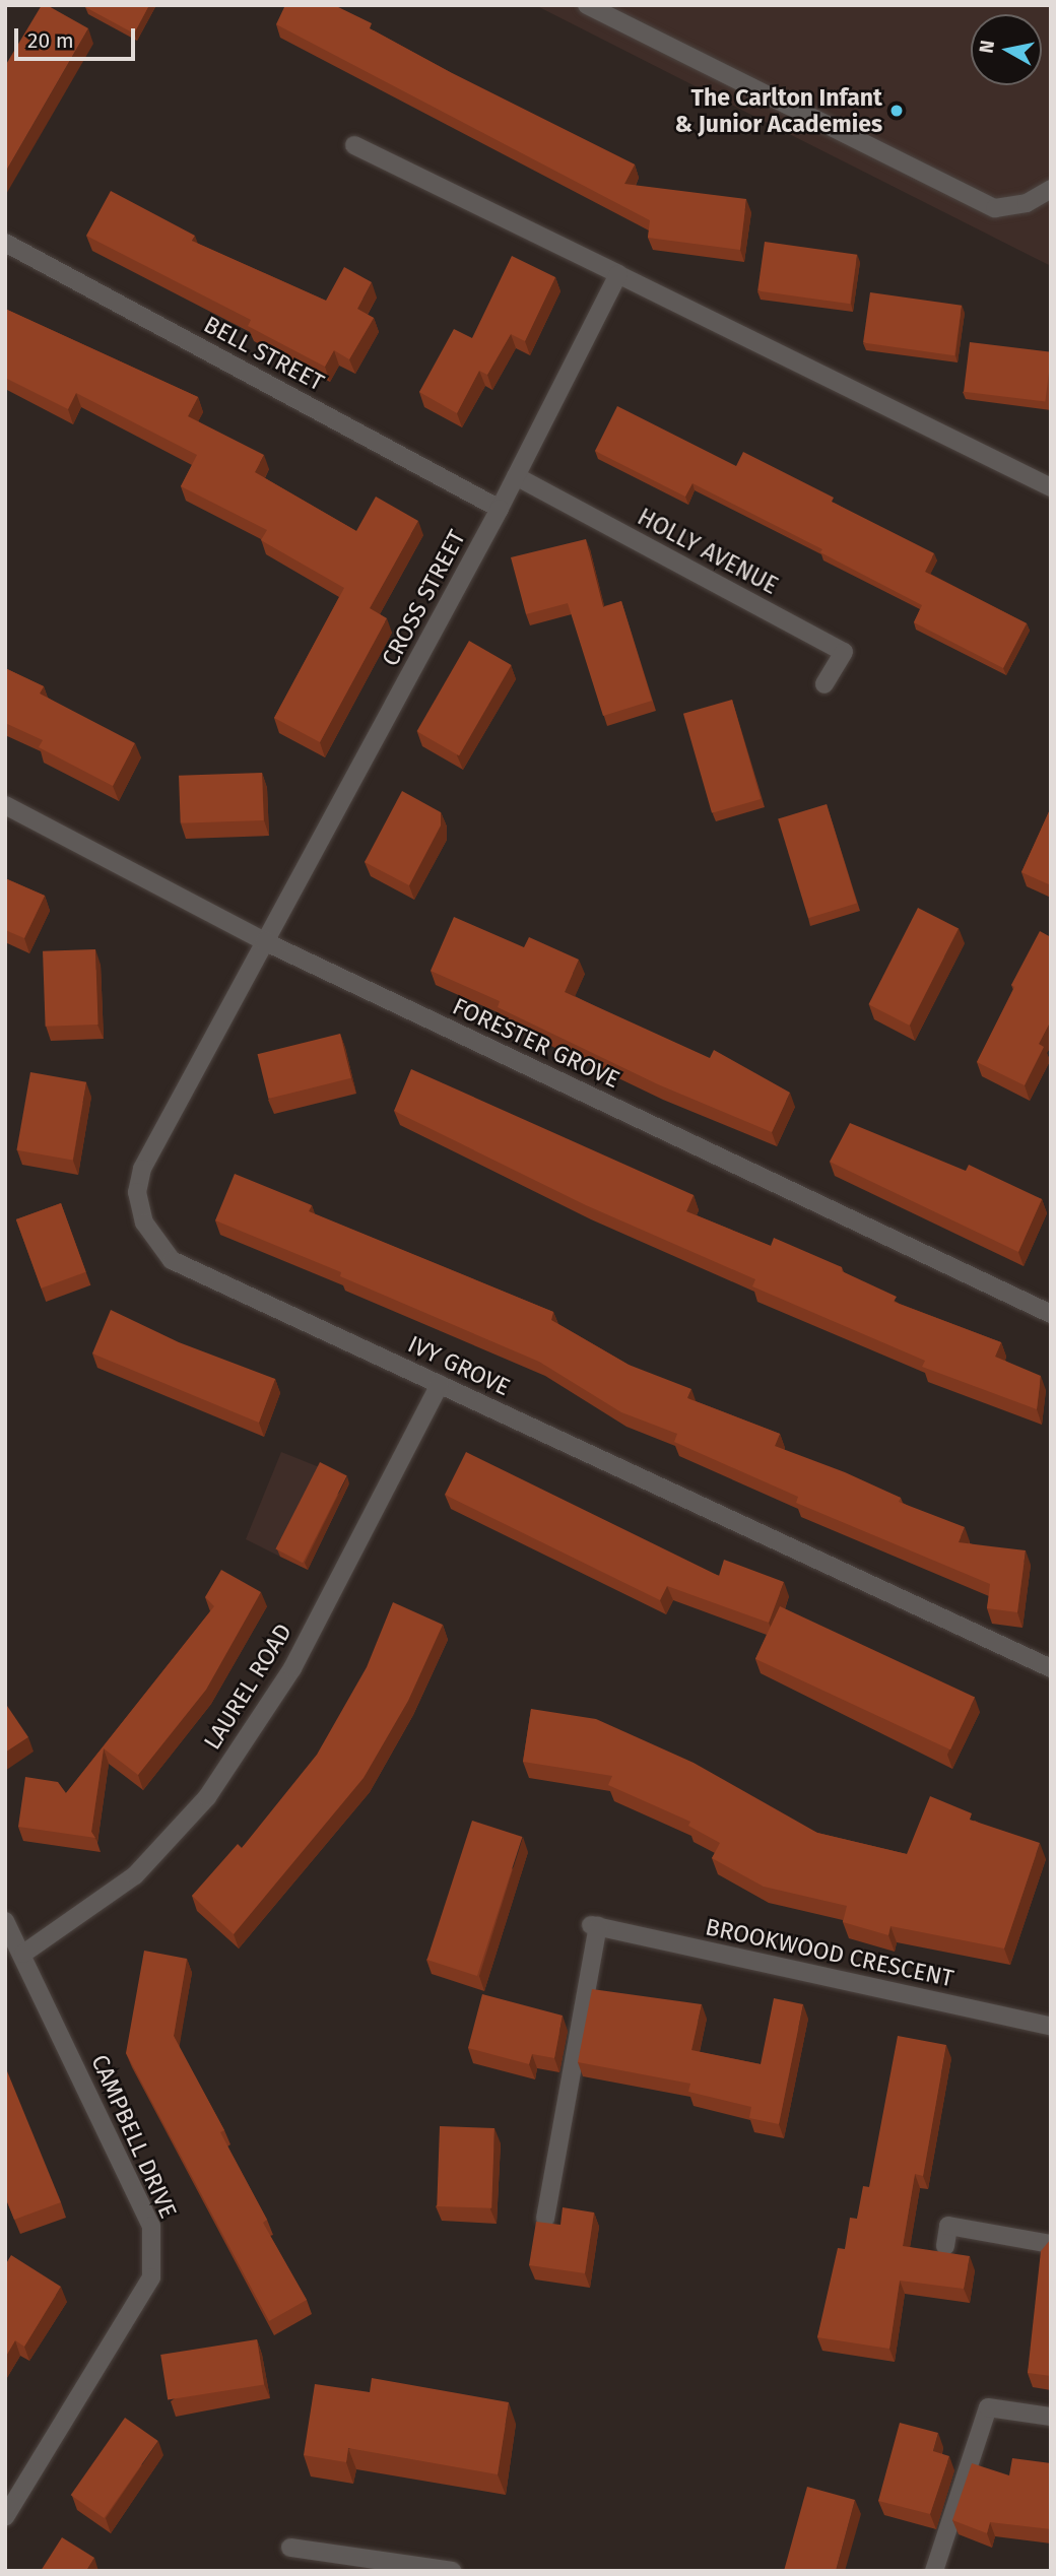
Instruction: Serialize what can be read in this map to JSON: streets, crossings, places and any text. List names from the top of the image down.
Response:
{
  "streets": {
    "street": [
      "BELL STREET",
      "HOLLY AVENUE",
      "CROSS STREET",
      "FORESTER GROVE",
      "IVY GROVE",
      "LAUREL ROAD",
      "BROOKWOOD CRESCENT",
      "CAMPBELL DRIVE"
    ]
  },
  "crossings": [
    ["BELL STREET", "CROSS STREET"],
    ["HOLLY AVENUE", "CROSS STREET"],
    ["CROSS STREET", "FORESTER GROVE"],
    ["CROSS STREET", "IVY GROVE"],
    ["FORESTER GROVE", "IVY GROVE"],
    ["IVY GROVE", "LAUREL ROAD"],
    ["LAUREL ROAD", "CAMPBELL DRIVE"]
  ],
  "places": ["The Carlton Infant & Junior Academies"],
  "scale_bar": "20 m",
  "north": "left"
}
